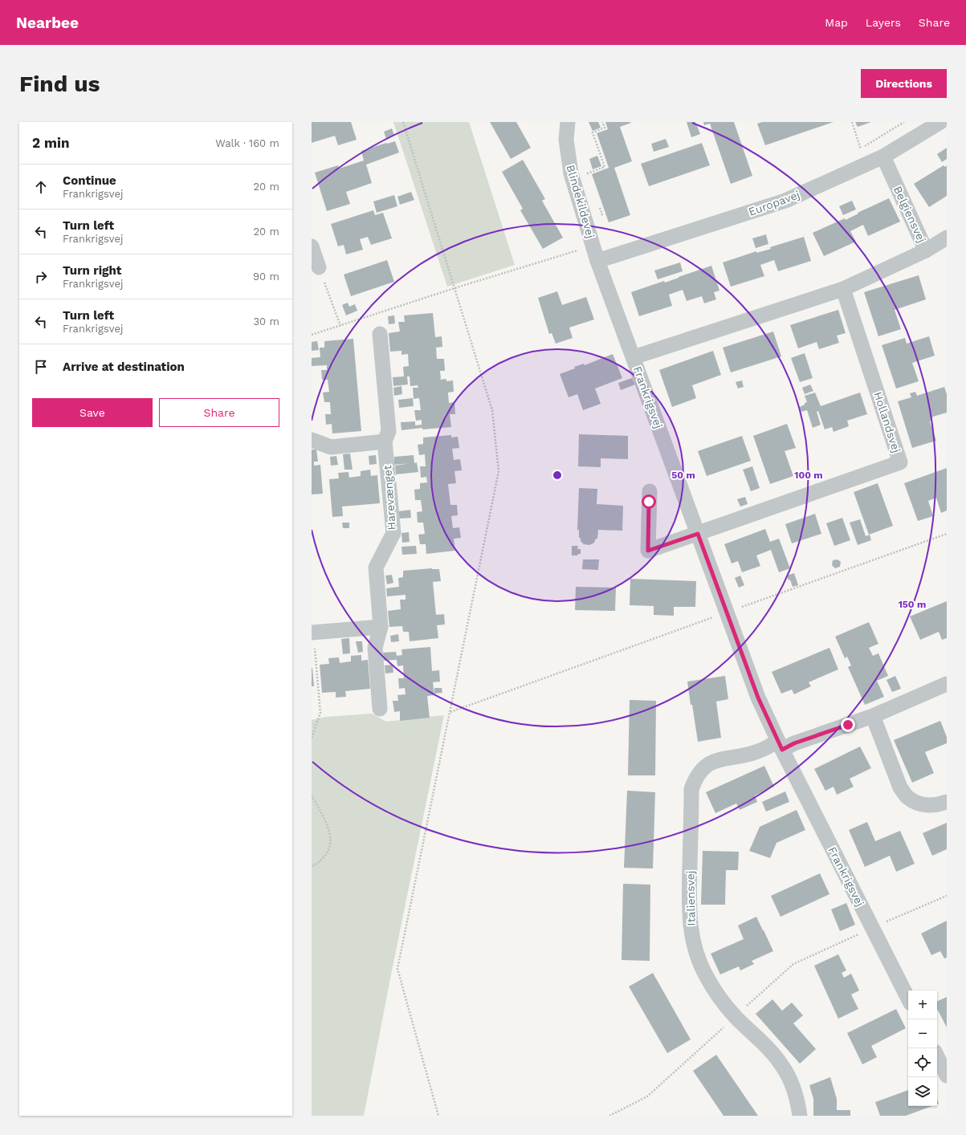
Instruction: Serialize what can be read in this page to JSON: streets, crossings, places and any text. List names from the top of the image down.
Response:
{
  "streets": {
    "street": [
      "Blindekildevej",
      "Europavej",
      "Belgiensvej",
      "Frankrigsvej",
      "Hollandsvej",
      "Harevænget",
      "Italiensvej"
    ]
  },
  "crossings": [
    ["Blindekildevej", "Europavej"],
    ["Blindekildevej", "Frankrigsvej"],
    ["Europavej", "Belgiensvej"],
    ["Europavej", "Frankrigsvej"],
    ["Frankrigsvej", "Hollandsvej"],
    ["Frankrigsvej", "Italiensvej"]
  ],
  "page": {
    "header": "Nearbee",
    "nav": ["Map", "Layers", "Share"],
    "buttons": [
      "Directions",
      ["Save", "Share"]
    ],
    "title": "Find us",
    "heading": ["2 min", "Walk · 160 m"],
    "list": [
      ["Continue", "Frankrigsvej", "20 m"],
      ["Turn left", "Frankrigsvej", "20 m"],
      ["Turn right", "Frankrigsvej", "90 m"],
      ["Turn left", "Frankrigsvej", "30 m"],
      "Arrive at destination"
    ],
    "map_buttons": ["+", "−"]
  },
  "rings": ["50 m", "100 m", "150 m"]
}
